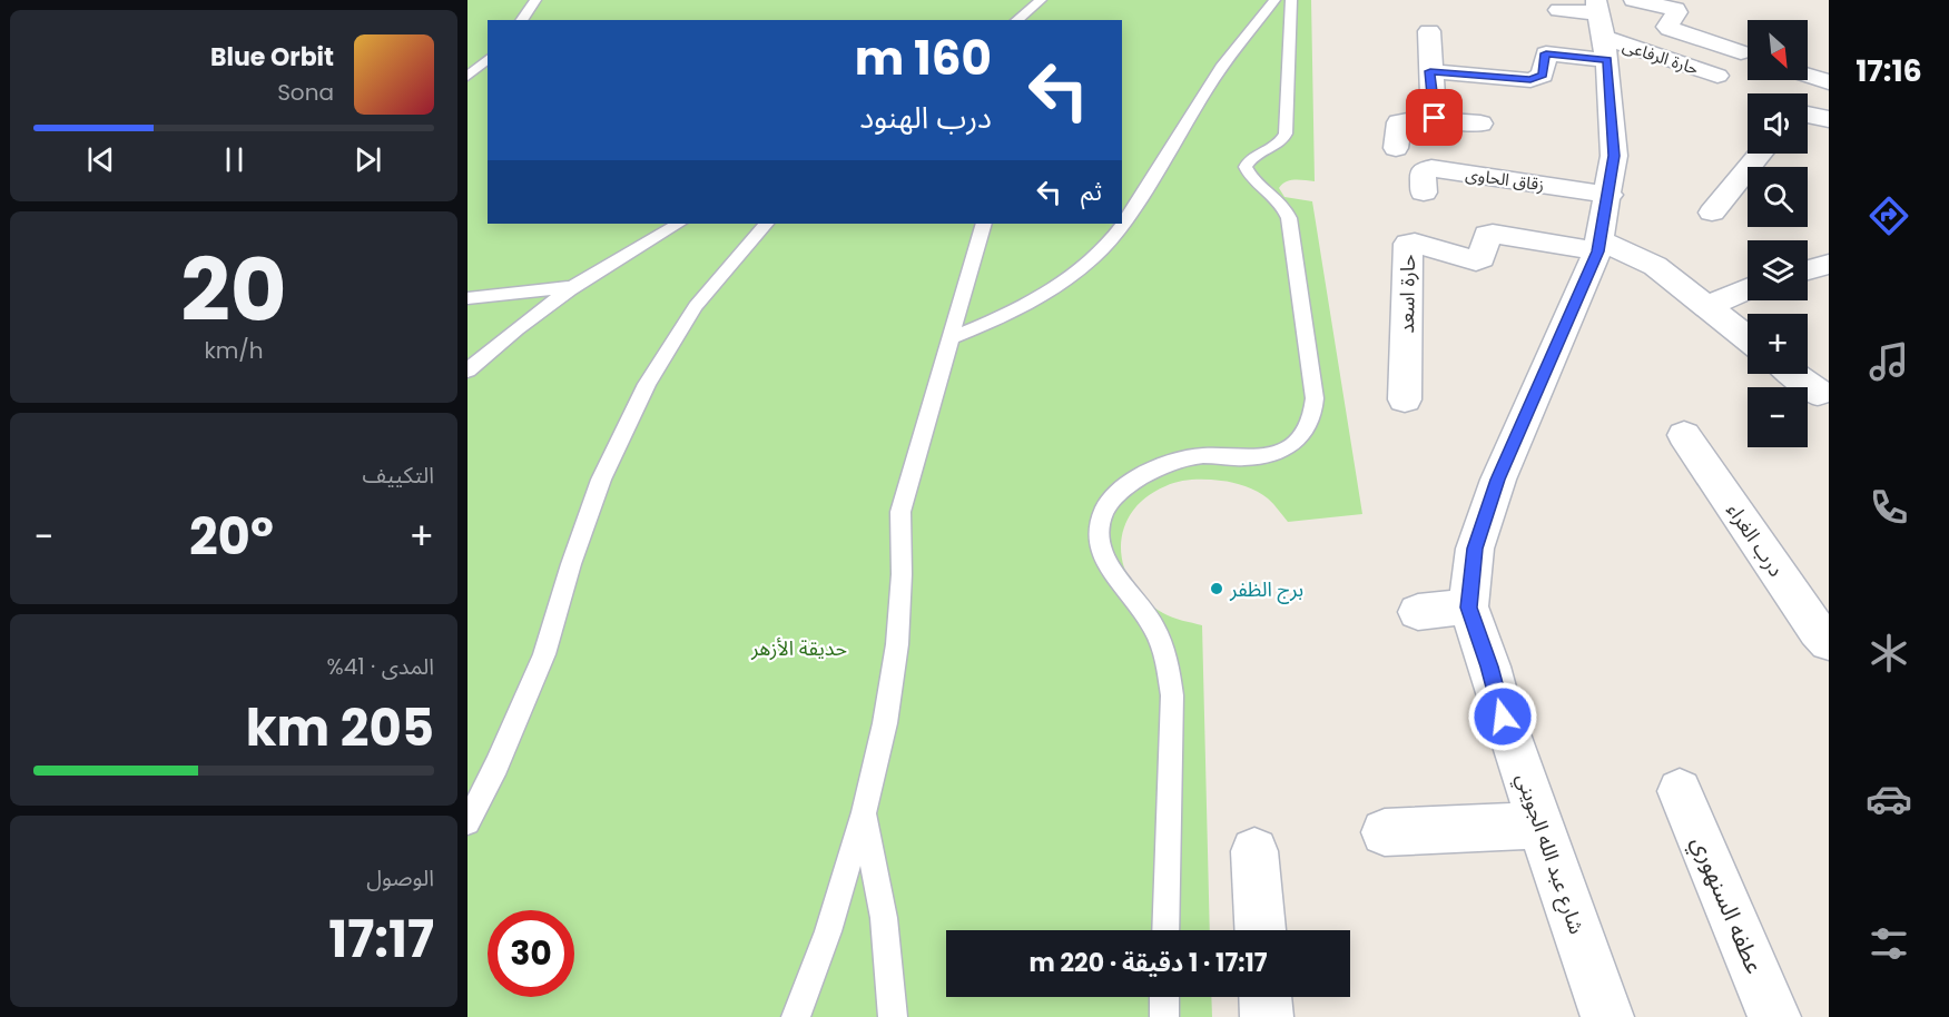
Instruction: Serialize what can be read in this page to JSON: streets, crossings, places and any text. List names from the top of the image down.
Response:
{
  "streets": {
    "street": [
      "حارة الرفاعى",
      "زقاق الحاوى",
      "حارة اسعد",
      "درب الغراء",
      "شارع عبد الله الجويني",
      "عطفه السنهوري"
    ]
  },
  "crossings": [
    ["حارة الرفاعى", "شارع عبد الله الجويني"],
    ["زقاق الحاوى", "شارع عبد الله الجويني"],
    ["حارة اسعد", "شارع عبد الله الجويني"]
  ],
  "parks": ["حديقة الأزهر"],
  "places": ["برج الظفر"],
  "north": "bottom right",
  "page": {
    "tabs": "17:16",
    "map_buttons": ["+", "−"],
    "turn": ["160 m", "درب الهنود"],
    "song": ["Blue Orbit", "Sona"],
    "then": "ثم",
    "tile": [
      ["20", "km/h"],
      "التكييف",
      ["المدى · 41%", "205 km"],
      ["الوصول", "17:17"]
    ],
    "heat": ["−", "20°", "+"],
    "limit": "30",
    "trip": "17:17 · 1 دقيقة · 220 m"
  }
}
